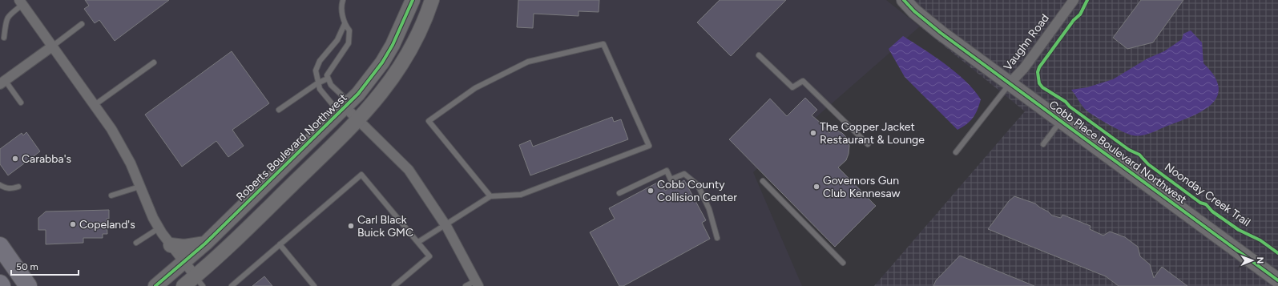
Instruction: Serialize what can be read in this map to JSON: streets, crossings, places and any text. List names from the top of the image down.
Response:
{
  "streets": {
    "street": ["Vaughn Road", "Roberts Boulevard Northwest", "Cobb Place Boulevard Northwest"],
    "cycle path": ["Noonday Creek Trail"]
  },
  "crossings": [
    ["Vaughn Road", "Cobb Place Boulevard Northwest"]
  ],
  "places": [
    "The Copper Jacket Restaurant & Lounge",
    "Carabba's",
    "Governors Gun Club Kennesaw",
    "Cobb County Collision Center",
    "Copeland's",
    "Carl Black Buick GMC"
  ],
  "scale_bar": "50 m",
  "north": "right"
}
